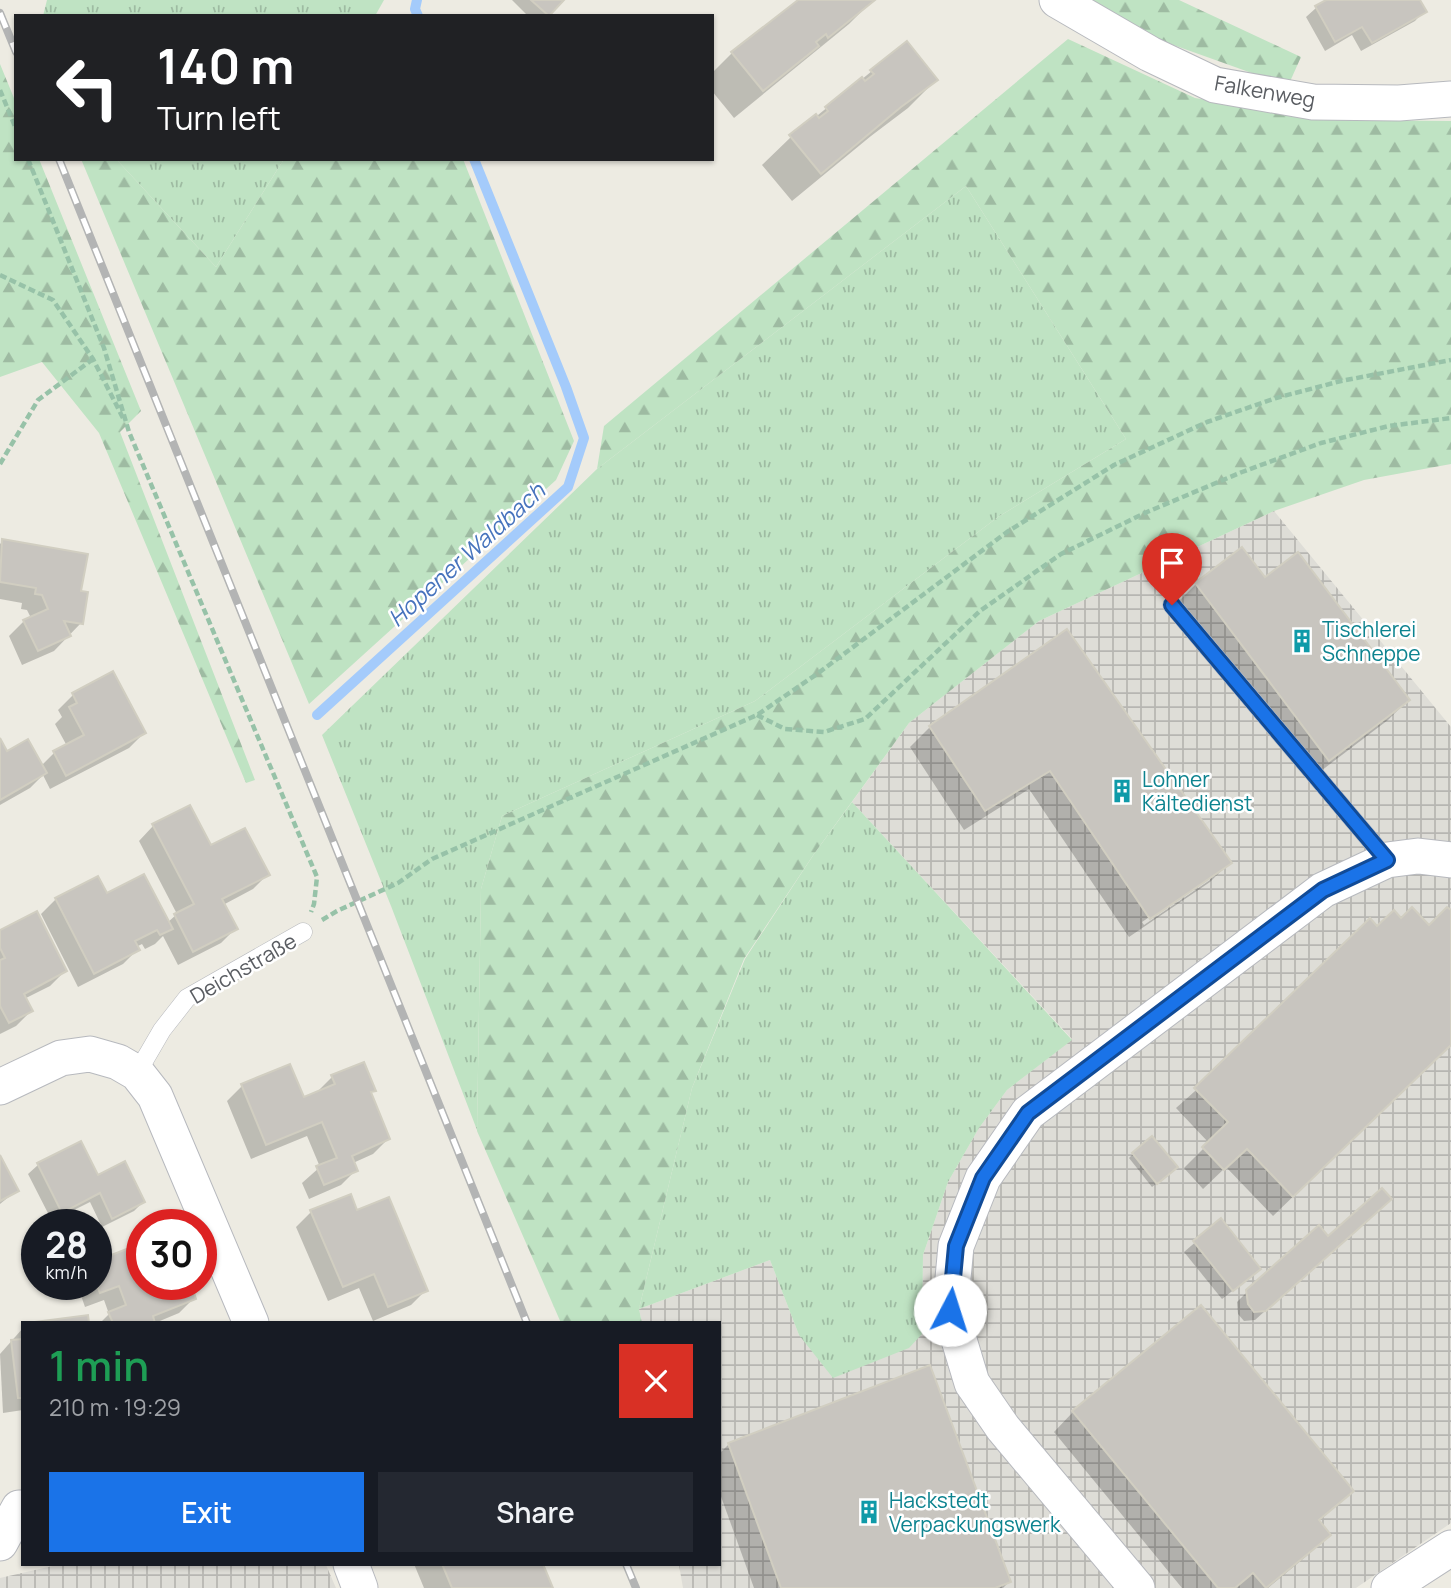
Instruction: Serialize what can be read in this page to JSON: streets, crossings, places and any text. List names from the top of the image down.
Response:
{
  "streets": {
    "street": ["Falkenweg"],
    "lane": ["Deichstraße"]
  },
  "water": ["Hopener Waldbach"],
  "places": {
    "building": ["Tischlerei Schneppe", "Lohner Kältedienst", "Hackstedt Verpackungswerk"]
  },
  "page": {
    "turn": ["140 m", "Turn left"],
    "speed": "28 km/h",
    "limit": "30",
    "heading": ["1 min", "210 m · 19:29"],
    "buttons": ["Exit", "Share"]
  }
}
